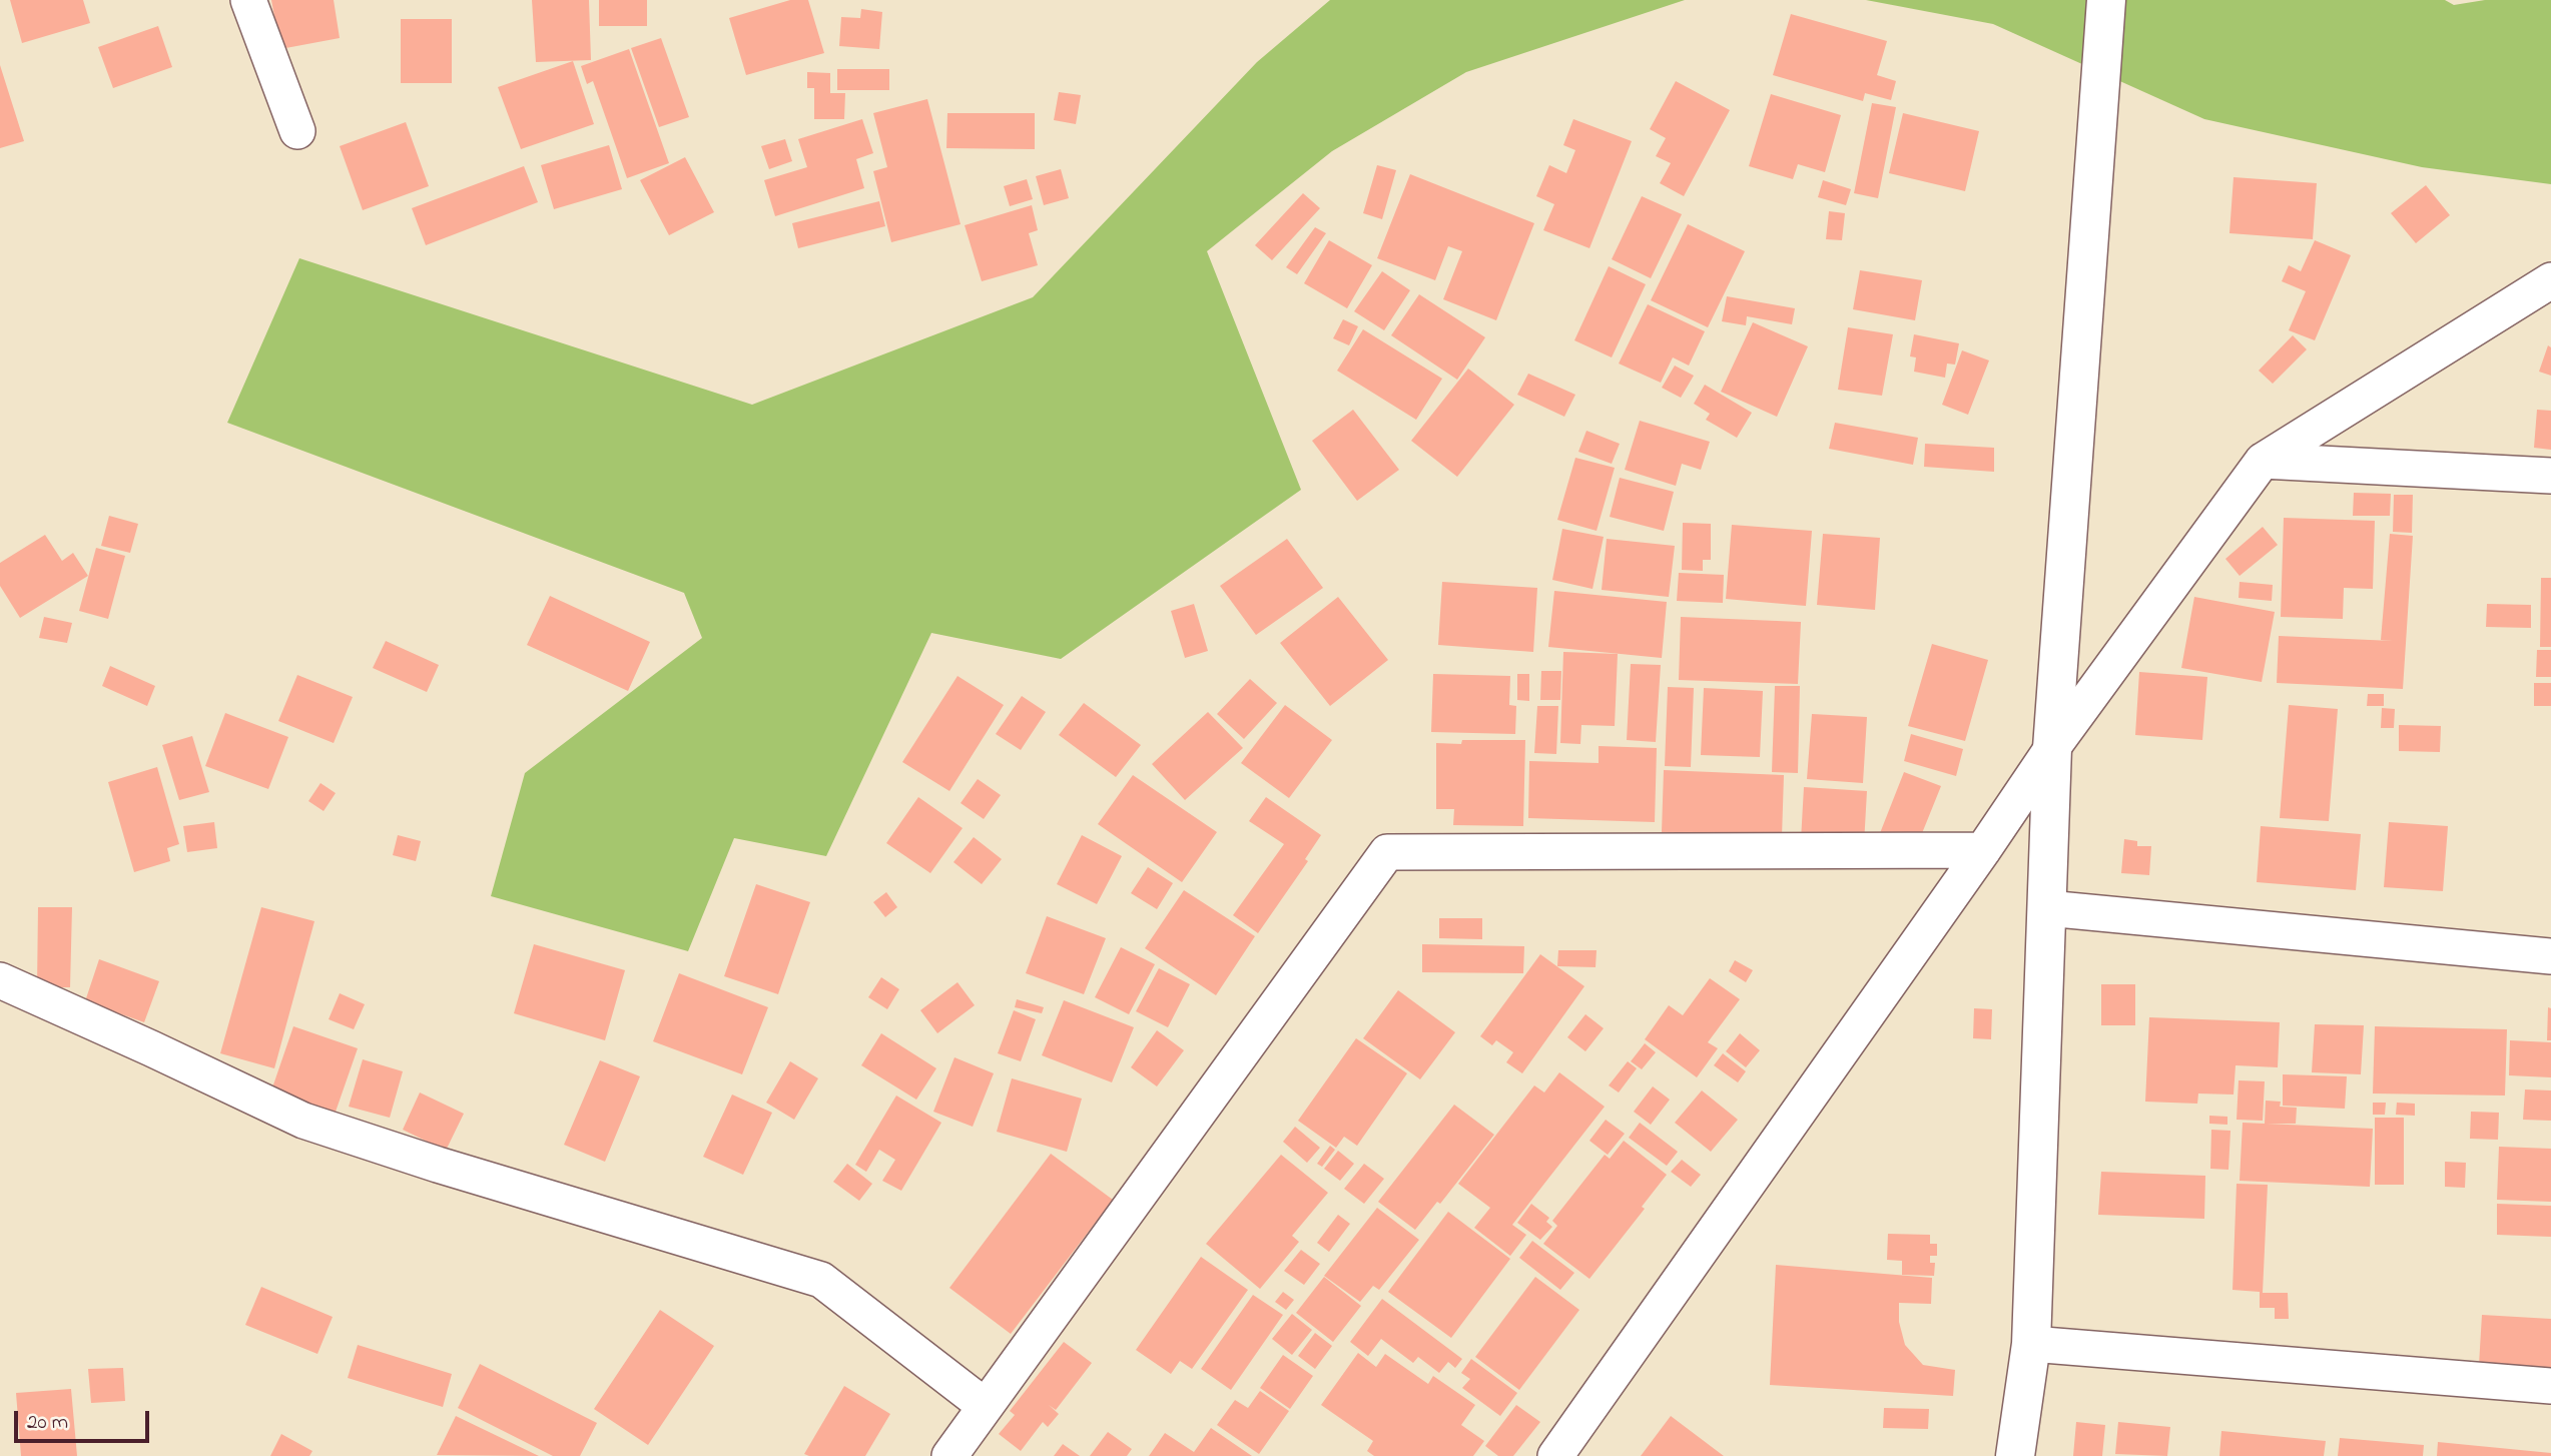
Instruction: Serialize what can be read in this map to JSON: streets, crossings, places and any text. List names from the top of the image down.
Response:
{
  "scale_bar": "20 m"
}
